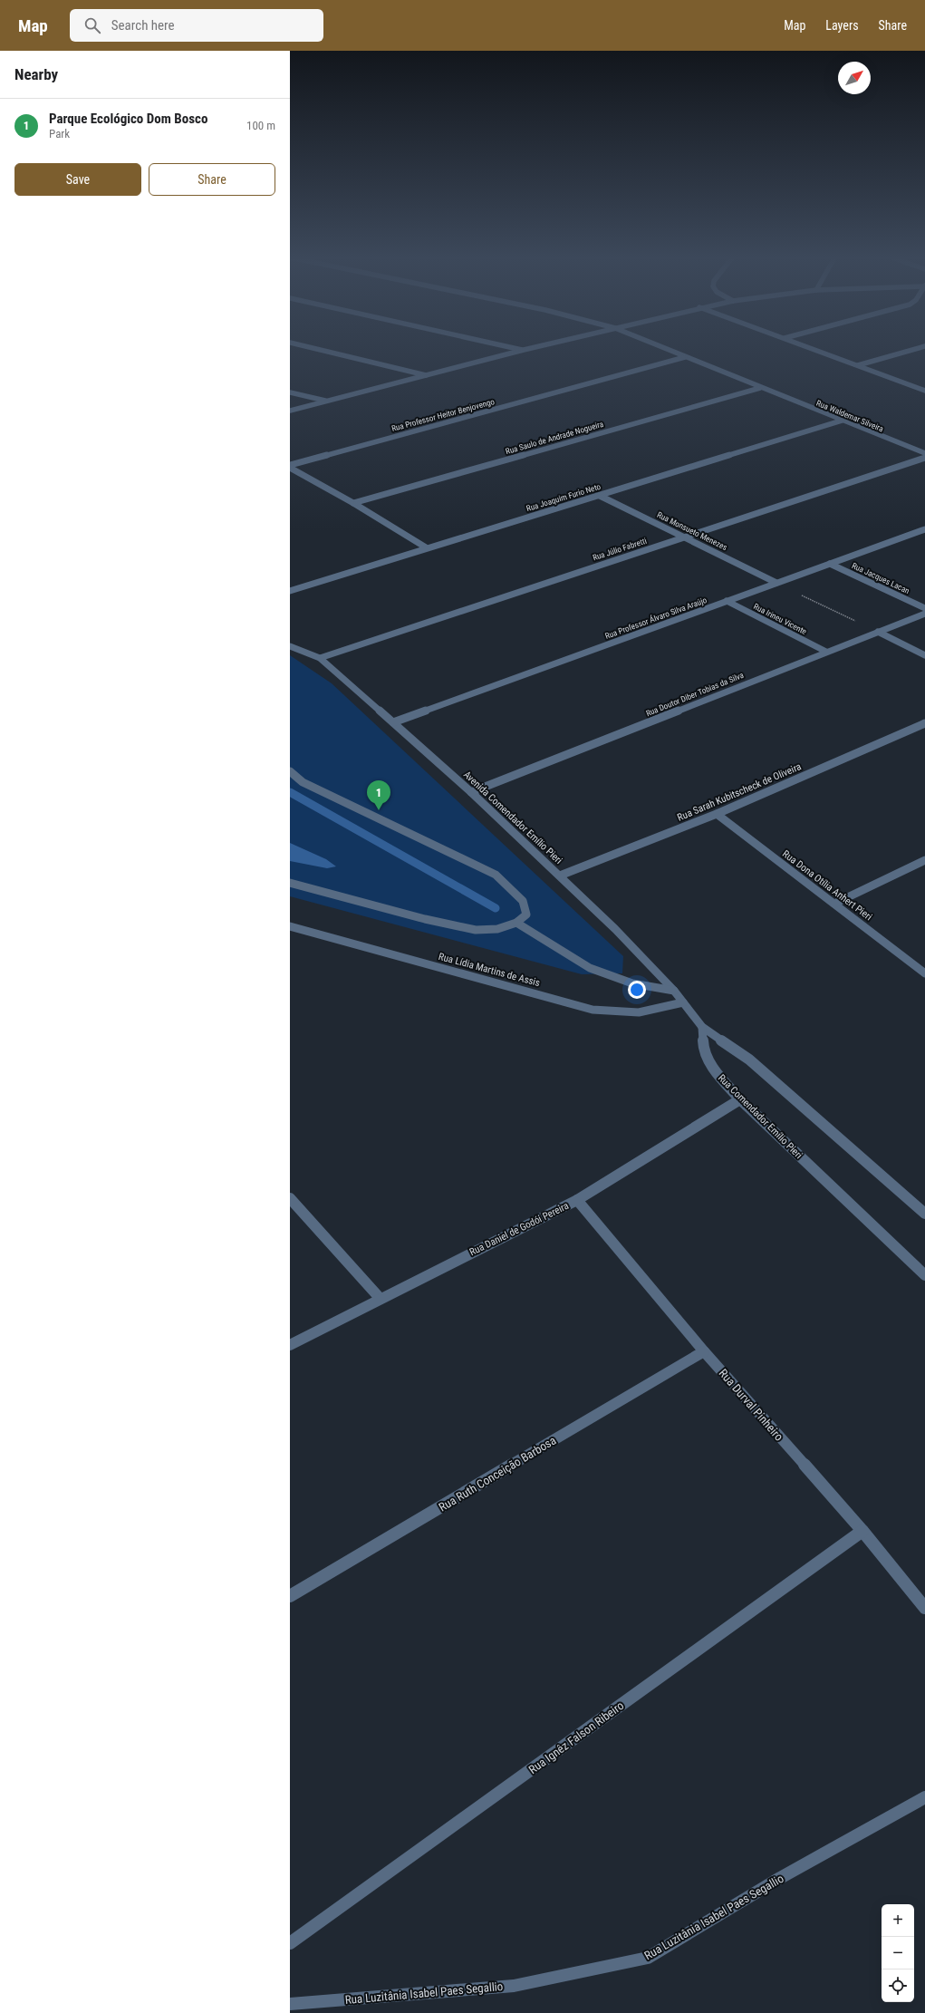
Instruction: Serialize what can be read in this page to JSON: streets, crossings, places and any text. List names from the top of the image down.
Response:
{
  "streets": {
    "street": [
      "Rua Professor Heitor Benjovengo",
      "Rua Waldemar Silveira",
      "Rua Saulo de Andrade Nogueira",
      "Rua Joaquim Furio Neto",
      "Rua Monsueto Menezes",
      "Rua Júlio Fabretti",
      "Rua Jacques Lacan",
      "Rua Professor Álvaro Silva Araújo",
      "Rua Irineu Vicente",
      "Rua Doutor Diber Tobias da Silva",
      "Rua Sarah Kubitscheck de Oliveira",
      "Avenida Comendador Emílio Pieri",
      "Rua Dona Otília Anhert Pieri",
      "Rua Lídia Martins de Assis",
      "Rua Comendador Emílio Pieri",
      "Rua Daniel de Godói Pereira",
      "Rua Durval Pinheiro",
      "Rua Ruth Conceição Barbosa",
      "Rua Ignêz Falson Ribeiro",
      "Rua Luzitânia Isabel Paes Segallio"
    ]
  },
  "crossings": [
    ["Rua Professor Heitor Benjovengo", "Rua Waldemar Silveira"],
    ["Rua Waldemar Silveira", "Rua Saulo de Andrade Nogueira"],
    ["Rua Waldemar Silveira", "Rua Joaquim Furio Neto"],
    ["Rua Joaquim Furio Neto", "Rua Monsueto Menezes"],
    ["Rua Monsueto Menezes", "Rua Júlio Fabretti"],
    ["Rua Monsueto Menezes", "Rua Professor Álvaro Silva Araújo"],
    ["Rua Júlio Fabretti", "Avenida Comendador Emílio Pieri"],
    ["Rua Jacques Lacan", "Rua Professor Álvaro Silva Araújo"],
    ["Rua Professor Álvaro Silva Araújo", "Rua Irineu Vicente"],
    ["Rua Professor Álvaro Silva Araújo", "Avenida Comendador Emílio Pieri"],
    ["Rua Irineu Vicente", "Rua Doutor Diber Tobias da Silva"],
    ["Rua Doutor Diber Tobias da Silva", "Avenida Comendador Emílio Pieri"],
    ["Rua Sarah Kubitscheck de Oliveira", "Avenida Comendador Emílio Pieri"],
    ["Rua Sarah Kubitscheck de Oliveira", "Rua Dona Otília Anhert Pieri"],
    ["Avenida Comendador Emílio Pieri", "Rua Lídia Martins de Assis"],
    ["Avenida Comendador Emílio Pieri", "Rua Comendador Emílio Pieri"],
    ["Rua Comendador Emílio Pieri", "Rua Daniel de Godói Pereira"],
    ["Rua Daniel de Godói Pereira", "Rua Durval Pinheiro"],
    ["Rua Durval Pinheiro", "Rua Ruth Conceição Barbosa"],
    ["Rua Durval Pinheiro", "Rua Ignêz Falson Ribeiro"]
  ],
  "north": "top right",
  "page": {
    "header": "Map",
    "search": "Search here",
    "nav": ["Map", "Layers", "Share"],
    "heading": "Nearby",
    "list": [
      {
        "mark": "1",
        "name": "Parque Ecológico Dom Bosco",
        "note": "Park",
        "value": "100 m"
      }
    ],
    "buttons": ["Save", "Share"],
    "pins": "1",
    "map_buttons": ["+", "−"]
  }
}
